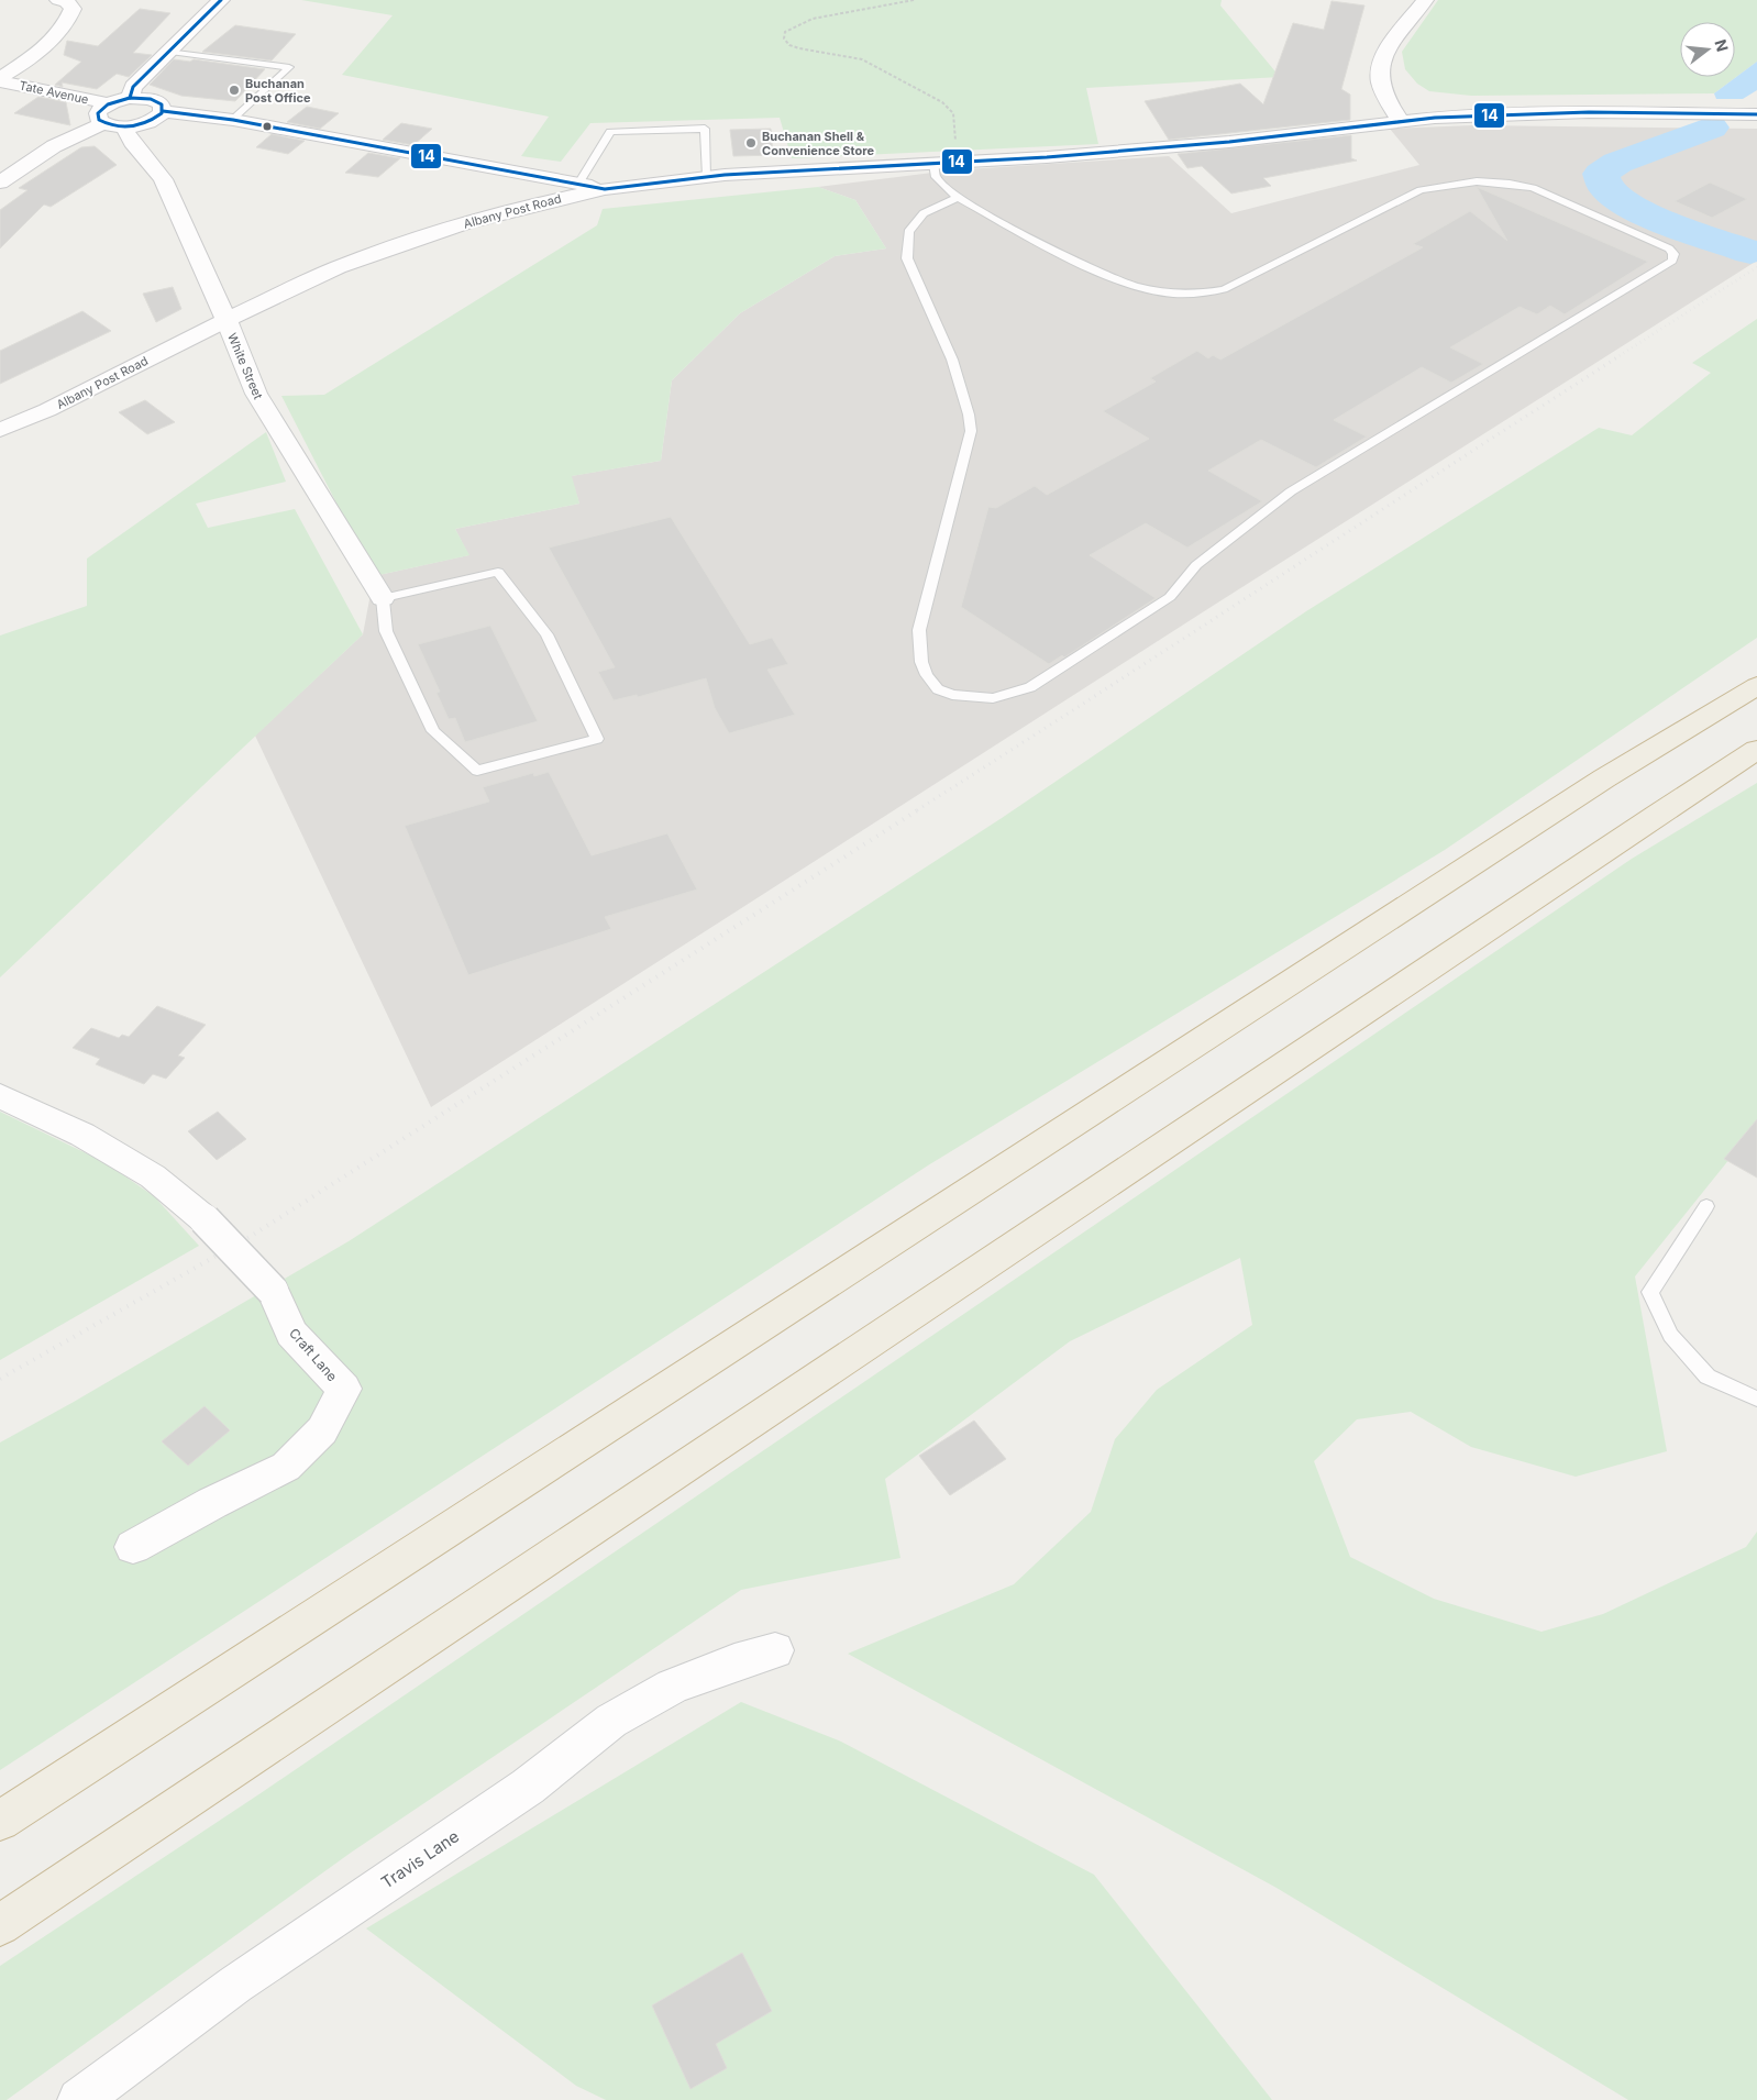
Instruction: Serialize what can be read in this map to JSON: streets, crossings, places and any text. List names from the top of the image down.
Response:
{
  "streets": {
    "street": [
      "Tate Avenue",
      "Albany Post Road",
      "White Street",
      "Craft Lane",
      "Travis Lane"
    ]
  },
  "crossings": [
    ["Albany Post Road", "White Street"]
  ],
  "places": ["Buchanan Post Office", "Buchanan Shell & Convenience Store"],
  "lines": ["transit line 14"],
  "north": "right"
}
